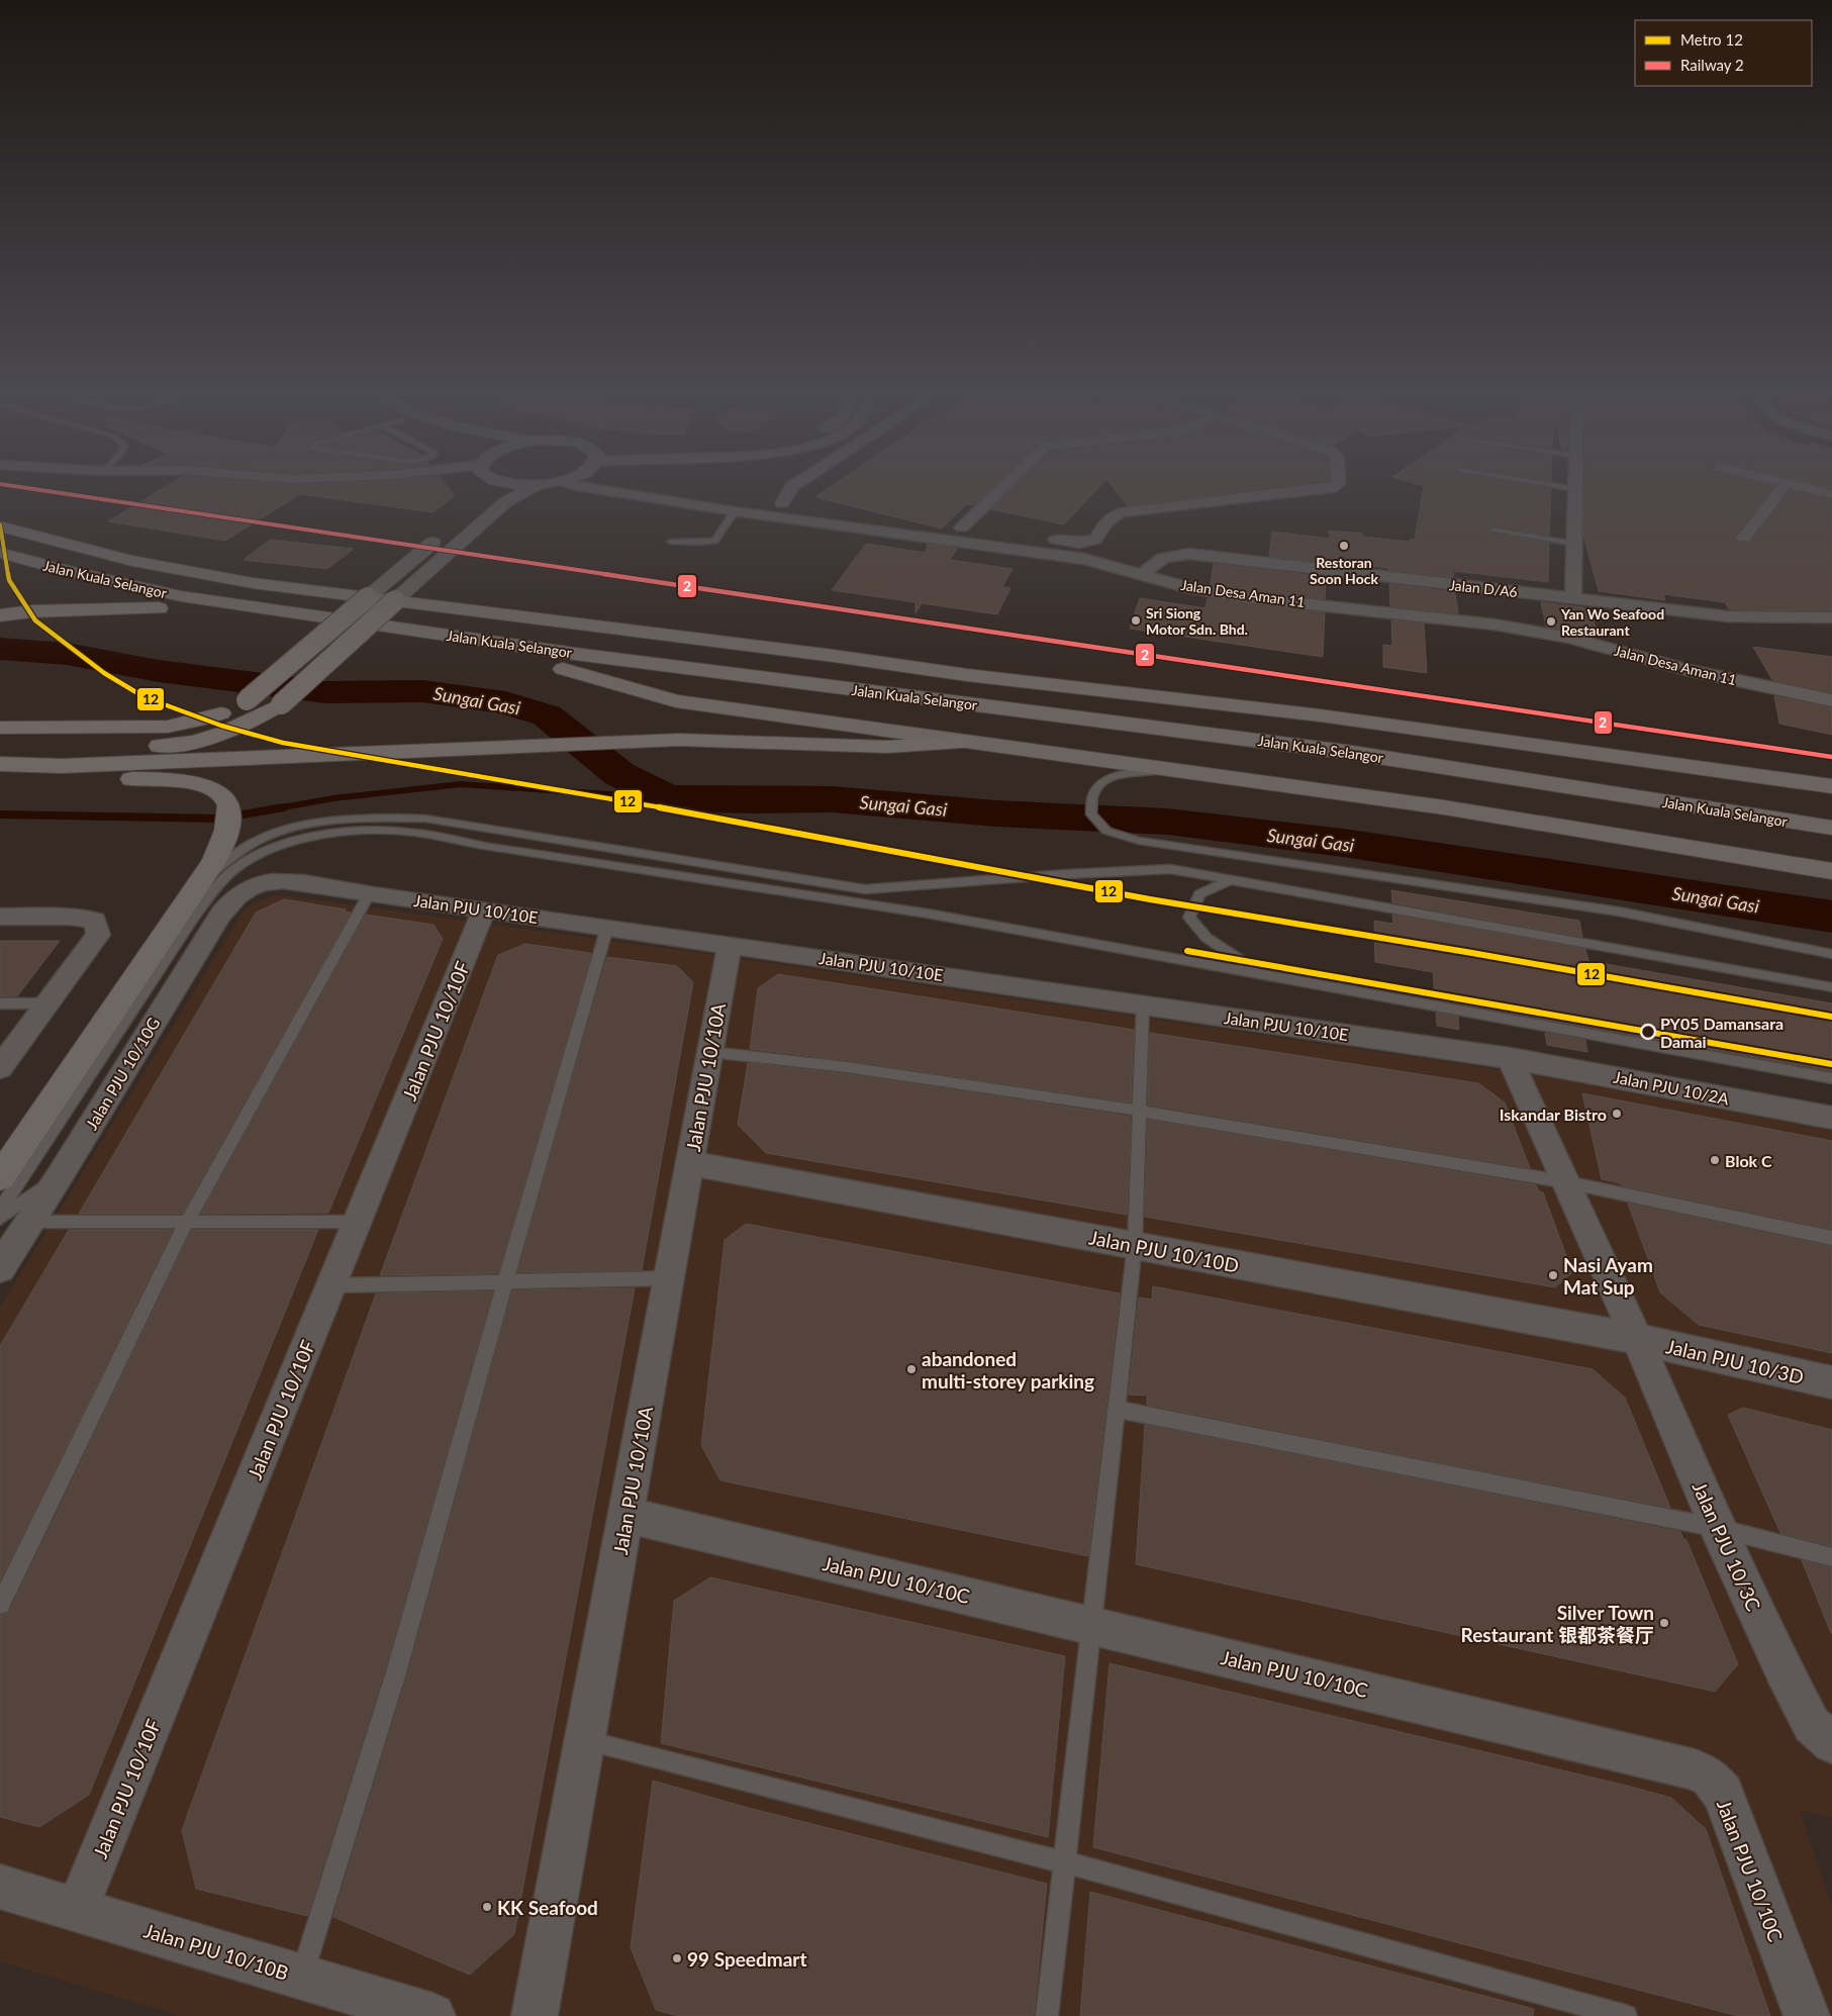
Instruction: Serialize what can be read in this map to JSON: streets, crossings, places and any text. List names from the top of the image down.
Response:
{
  "streets": {
    "highway": ["Jalan Kuala Selangor"],
    "street": [
      "Jalan D/A6",
      "Jalan Desa Aman 11",
      "Jalan PJU 10/10E",
      "Jalan PJU 10/10F",
      "Jalan PJU 10/10G",
      "Jalan PJU 10/10A",
      "Jalan PJU 10/2A",
      "Jalan PJU 10/10D",
      "Jalan PJU 10/3D",
      "Jalan PJU 10/3C",
      "Jalan PJU 10/10C",
      "Jalan PJU 10/10B"
    ]
  },
  "crossings": [
    ["Jalan D/A6", "Jalan Desa Aman 11"],
    ["Jalan PJU 10/10E", "Jalan PJU 10/10F"],
    ["Jalan PJU 10/10E", "Jalan PJU 10/10G"],
    ["Jalan PJU 10/10E", "Jalan PJU 10/10A"],
    ["Jalan PJU 10/10E", "Jalan PJU 10/2A"],
    ["Jalan PJU 10/10E", "Jalan PJU 10/3C"],
    ["Jalan PJU 10/10F", "Jalan PJU 10/10B"],
    ["Jalan PJU 10/10A", "Jalan PJU 10/10D"],
    ["Jalan PJU 10/10A", "Jalan PJU 10/10C"],
    ["Jalan PJU 10/2A", "Jalan PJU 10/3C"],
    ["Jalan PJU 10/10D", "Jalan PJU 10/3D"],
    ["Jalan PJU 10/10D", "Jalan PJU 10/3C"],
    ["Jalan PJU 10/3D", "Jalan PJU 10/3C"]
  ],
  "water": ["Sungai Gasi"],
  "places": [
    "Restoran Soon Hock",
    "Sri Siong Motor Sdn. Bhd.",
    "Yan Wo Seafood Restaurant",
    "PY05 Damansara Damai",
    "Iskandar Bistro",
    "Blok C",
    "Nasi Ayam Mat Sup",
    "abandoned multi-storey parking",
    "Silver Town Restaurant 银都茶餐厅",
    "KK Seafood",
    "99 Speedmart"
  ],
  "lines": ["rail line 2", "metro line 12"],
  "legend": ["Metro 12", "Railway 2"]
}
